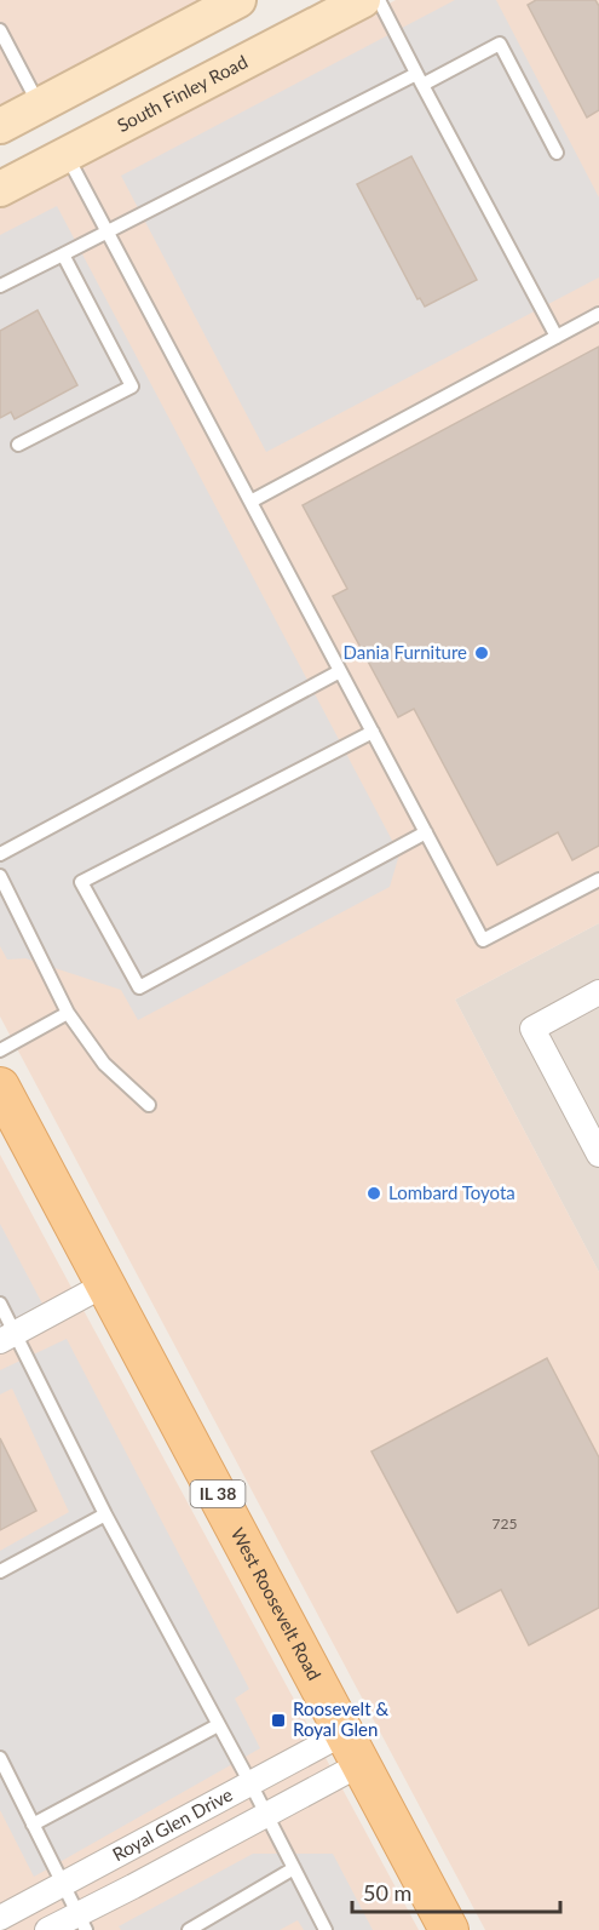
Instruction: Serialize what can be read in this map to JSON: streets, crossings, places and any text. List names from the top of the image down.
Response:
{
  "streets": {
    "main road": ["South Finley Road", "IL 38", "West Roosevelt Road"],
    "street": ["Royal Glen Drive"]
  },
  "crossings": [
    ["West Roosevelt Road", "Royal Glen Drive"]
  ],
  "places": {
    "other": ["Dania Furniture", "Lombard Toyota"],
    "transit": ["Roosevelt & Royal Glen"]
  },
  "house_numbers": ["725"],
  "scale_bar": "50 m"
}
